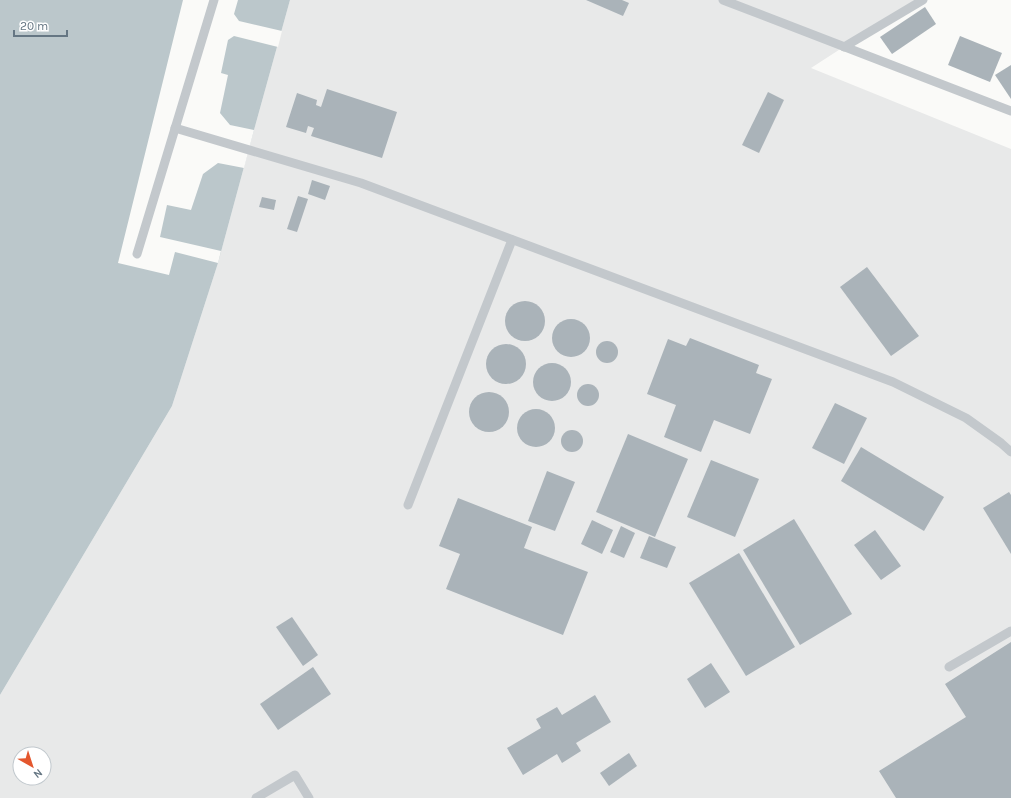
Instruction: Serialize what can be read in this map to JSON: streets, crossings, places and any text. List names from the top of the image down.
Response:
{
  "scale_bar": "20 m",
  "north": "bottom right"
}
